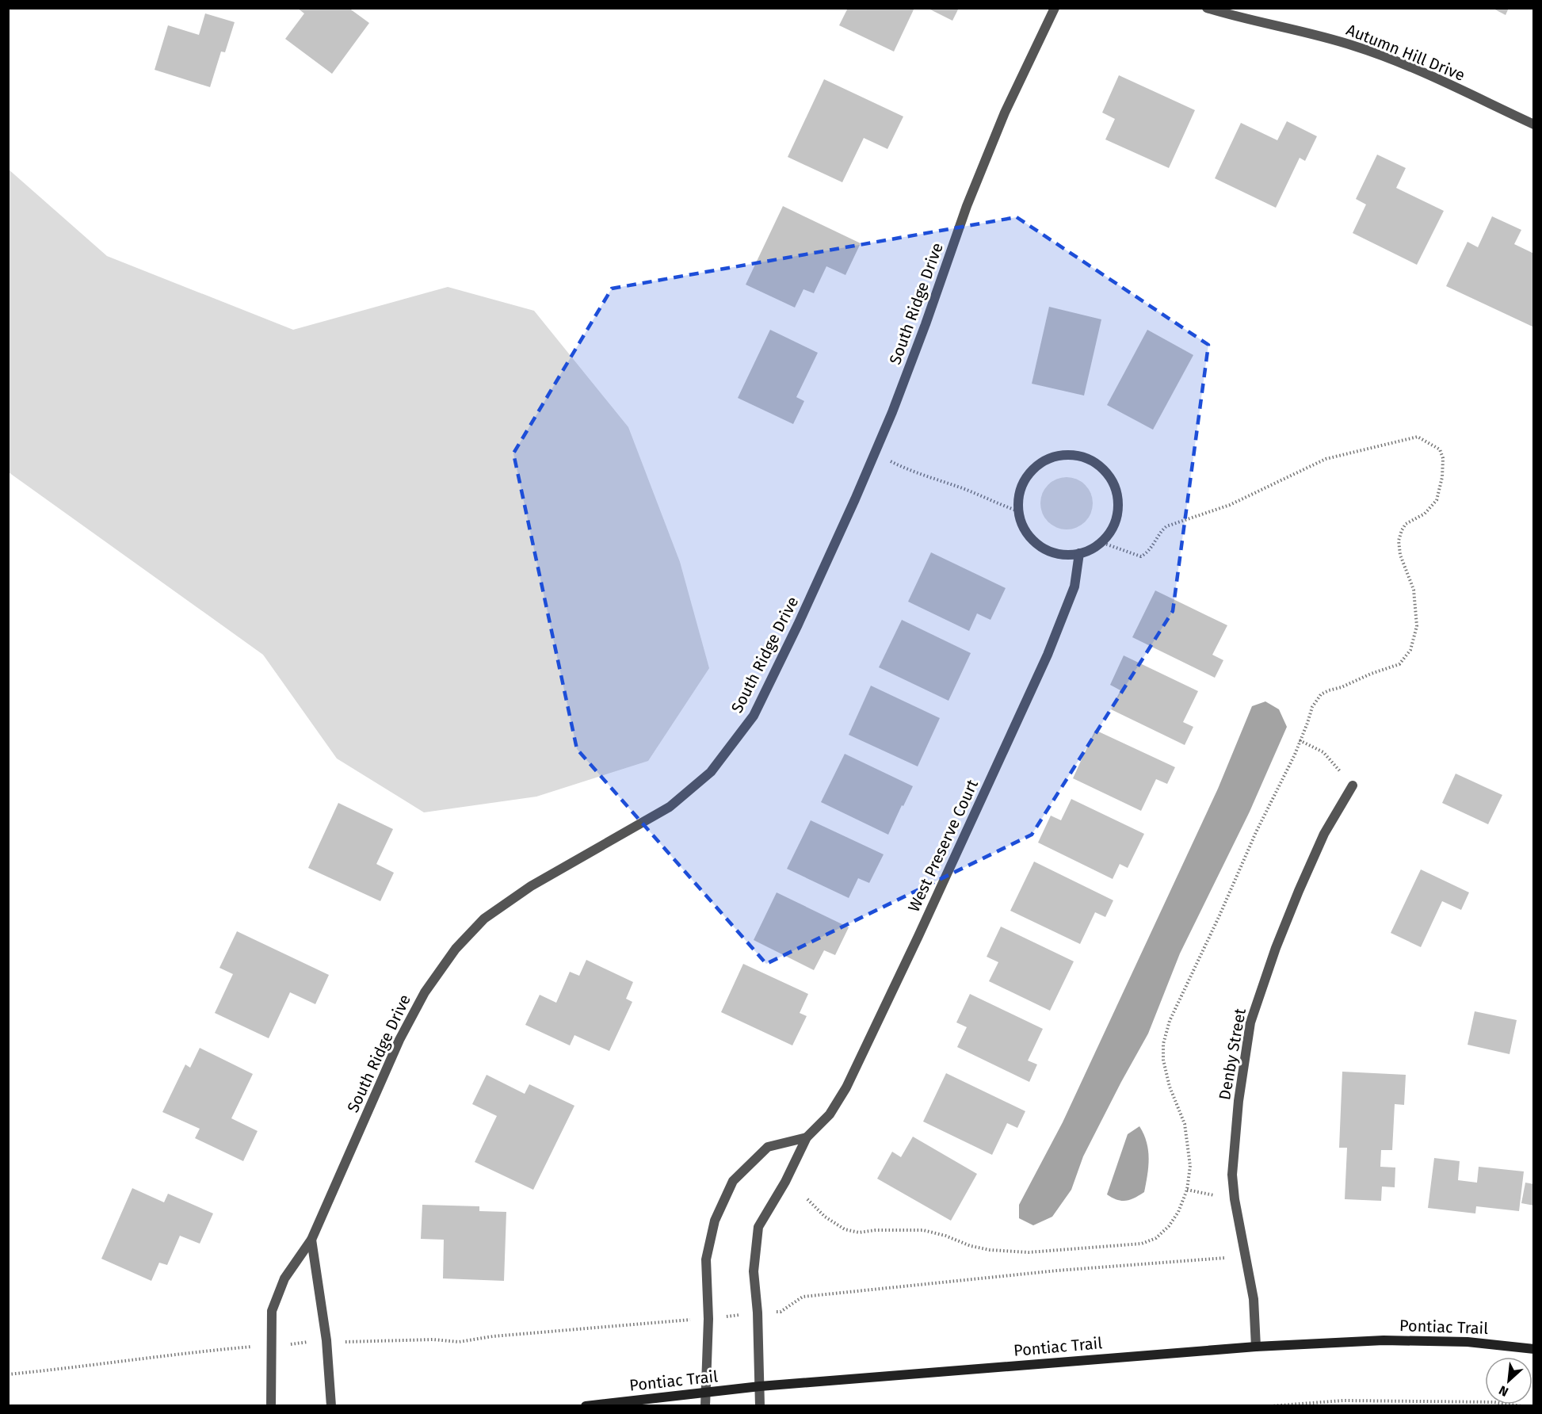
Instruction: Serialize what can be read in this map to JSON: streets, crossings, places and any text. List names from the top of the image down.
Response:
{
  "streets": {
    "main road": ["Pontiac Trail"],
    "street": [
      "Autumn Hill Drive",
      "South Ridge Drive",
      "West Preserve Court",
      "Denby Street"
    ]
  },
  "crossings": [
    ["West Preserve Court", "Pontiac Trail"],
    ["Denby Street", "Pontiac Trail"]
  ],
  "north": "bottom left"
}
